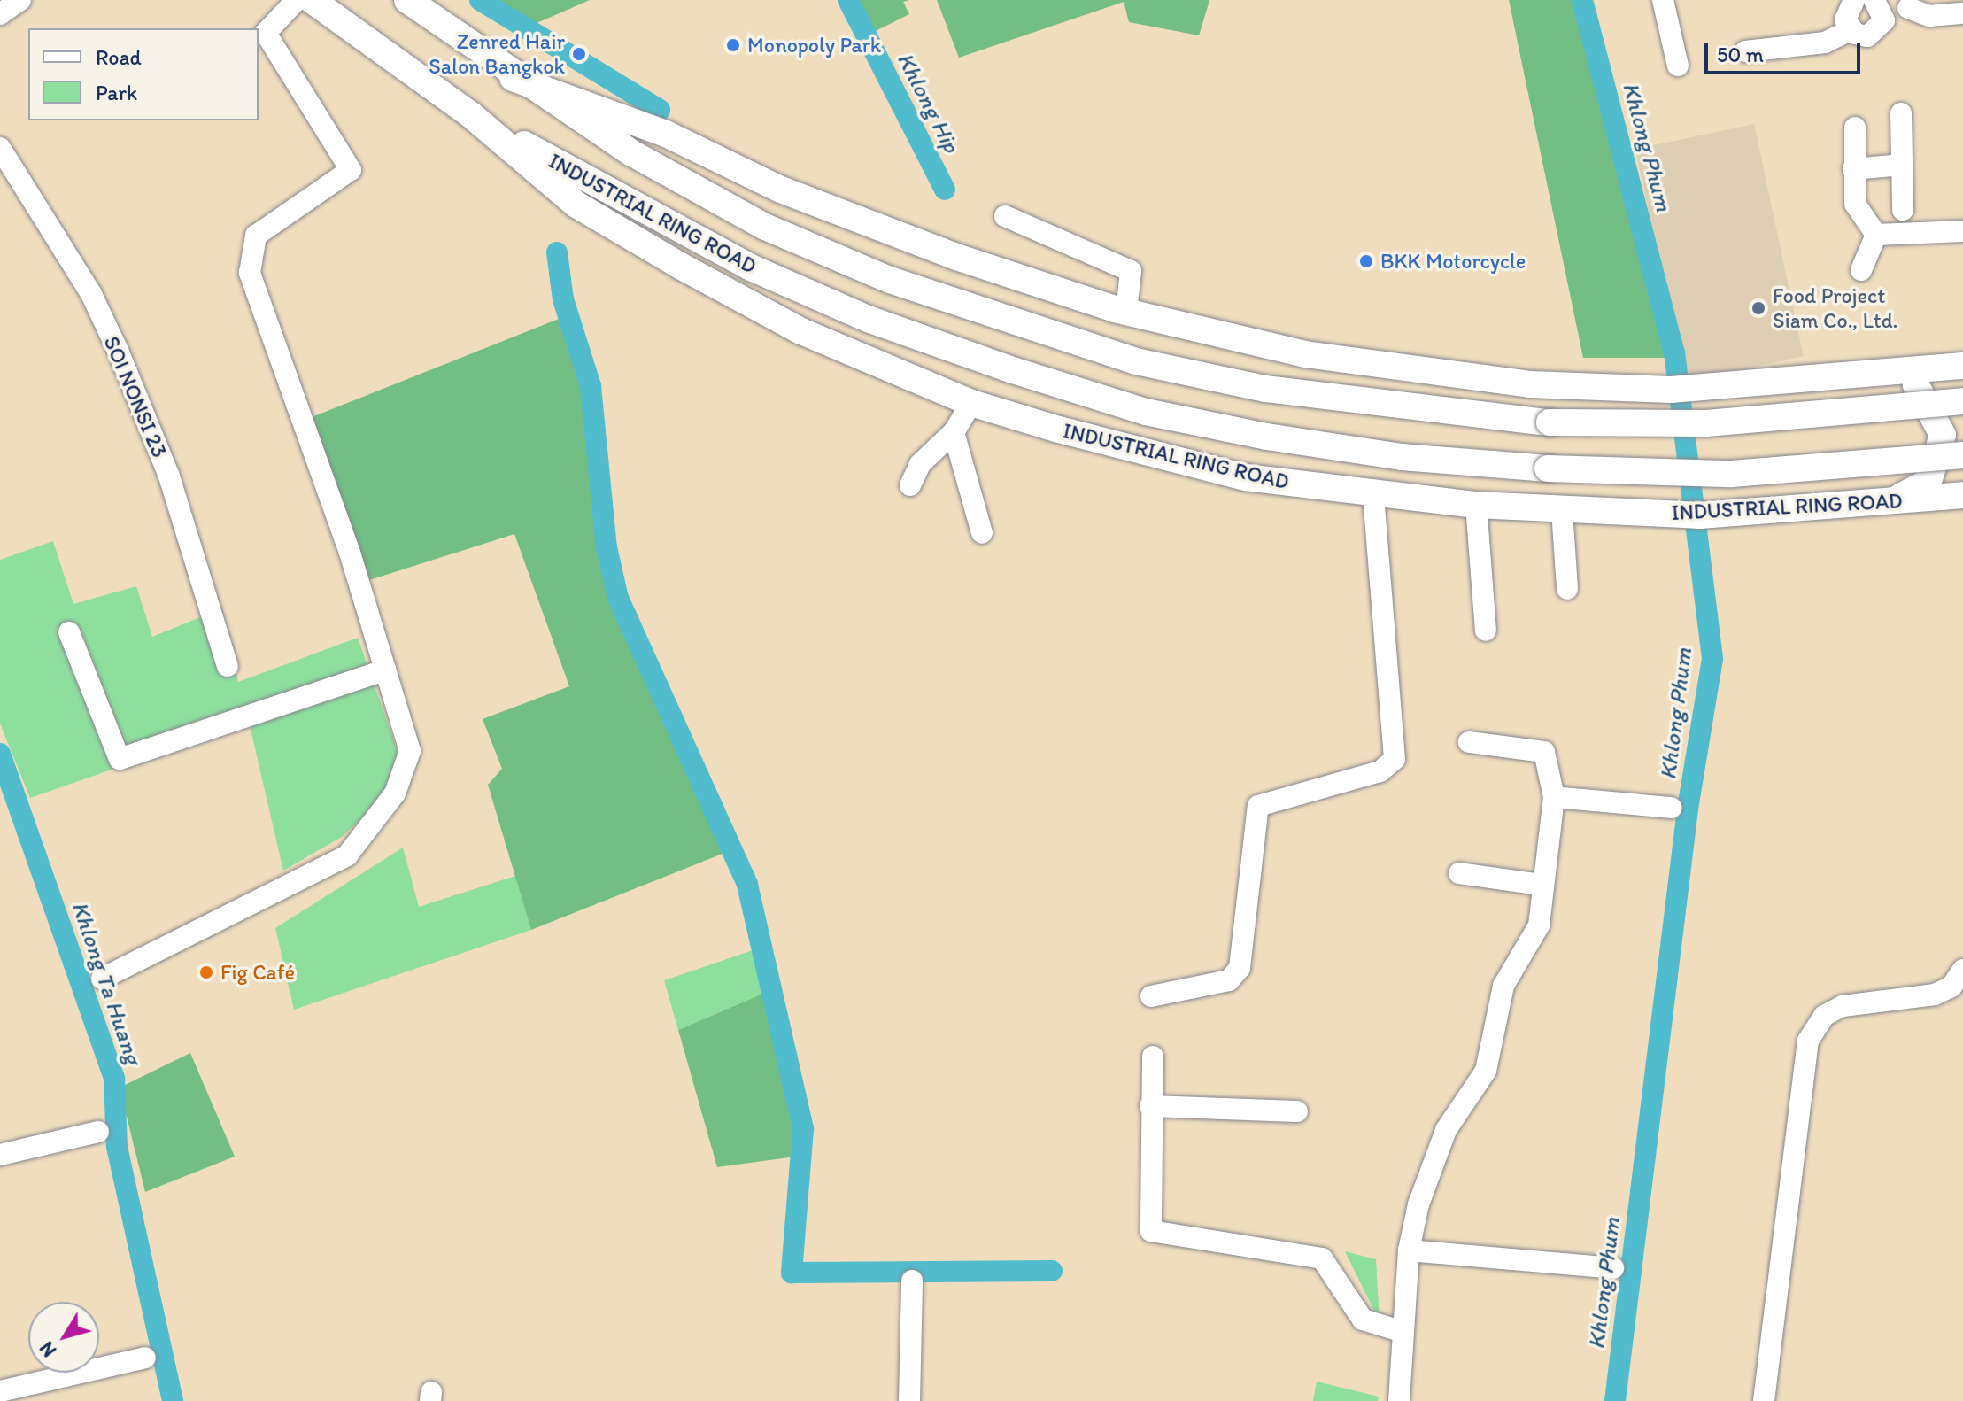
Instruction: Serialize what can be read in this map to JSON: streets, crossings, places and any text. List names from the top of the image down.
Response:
{
  "streets": {
    "main road": ["INDUSTRIAL RING ROAD"],
    "street": ["SOI NONSI 23"]
  },
  "water": ["Khlong Hip", "Khlong Phum", "Khlong Ta Huang"],
  "places": [
    "Monopoly Park",
    "Zenred Hair Salon Bangkok",
    "BKK Motorcycle",
    "Food Project Siam Co., Ltd.",
    "Fig Café"
  ],
  "legend": ["Road", "Park"],
  "scale_bar": "50 m",
  "north": "bottom left"
}
